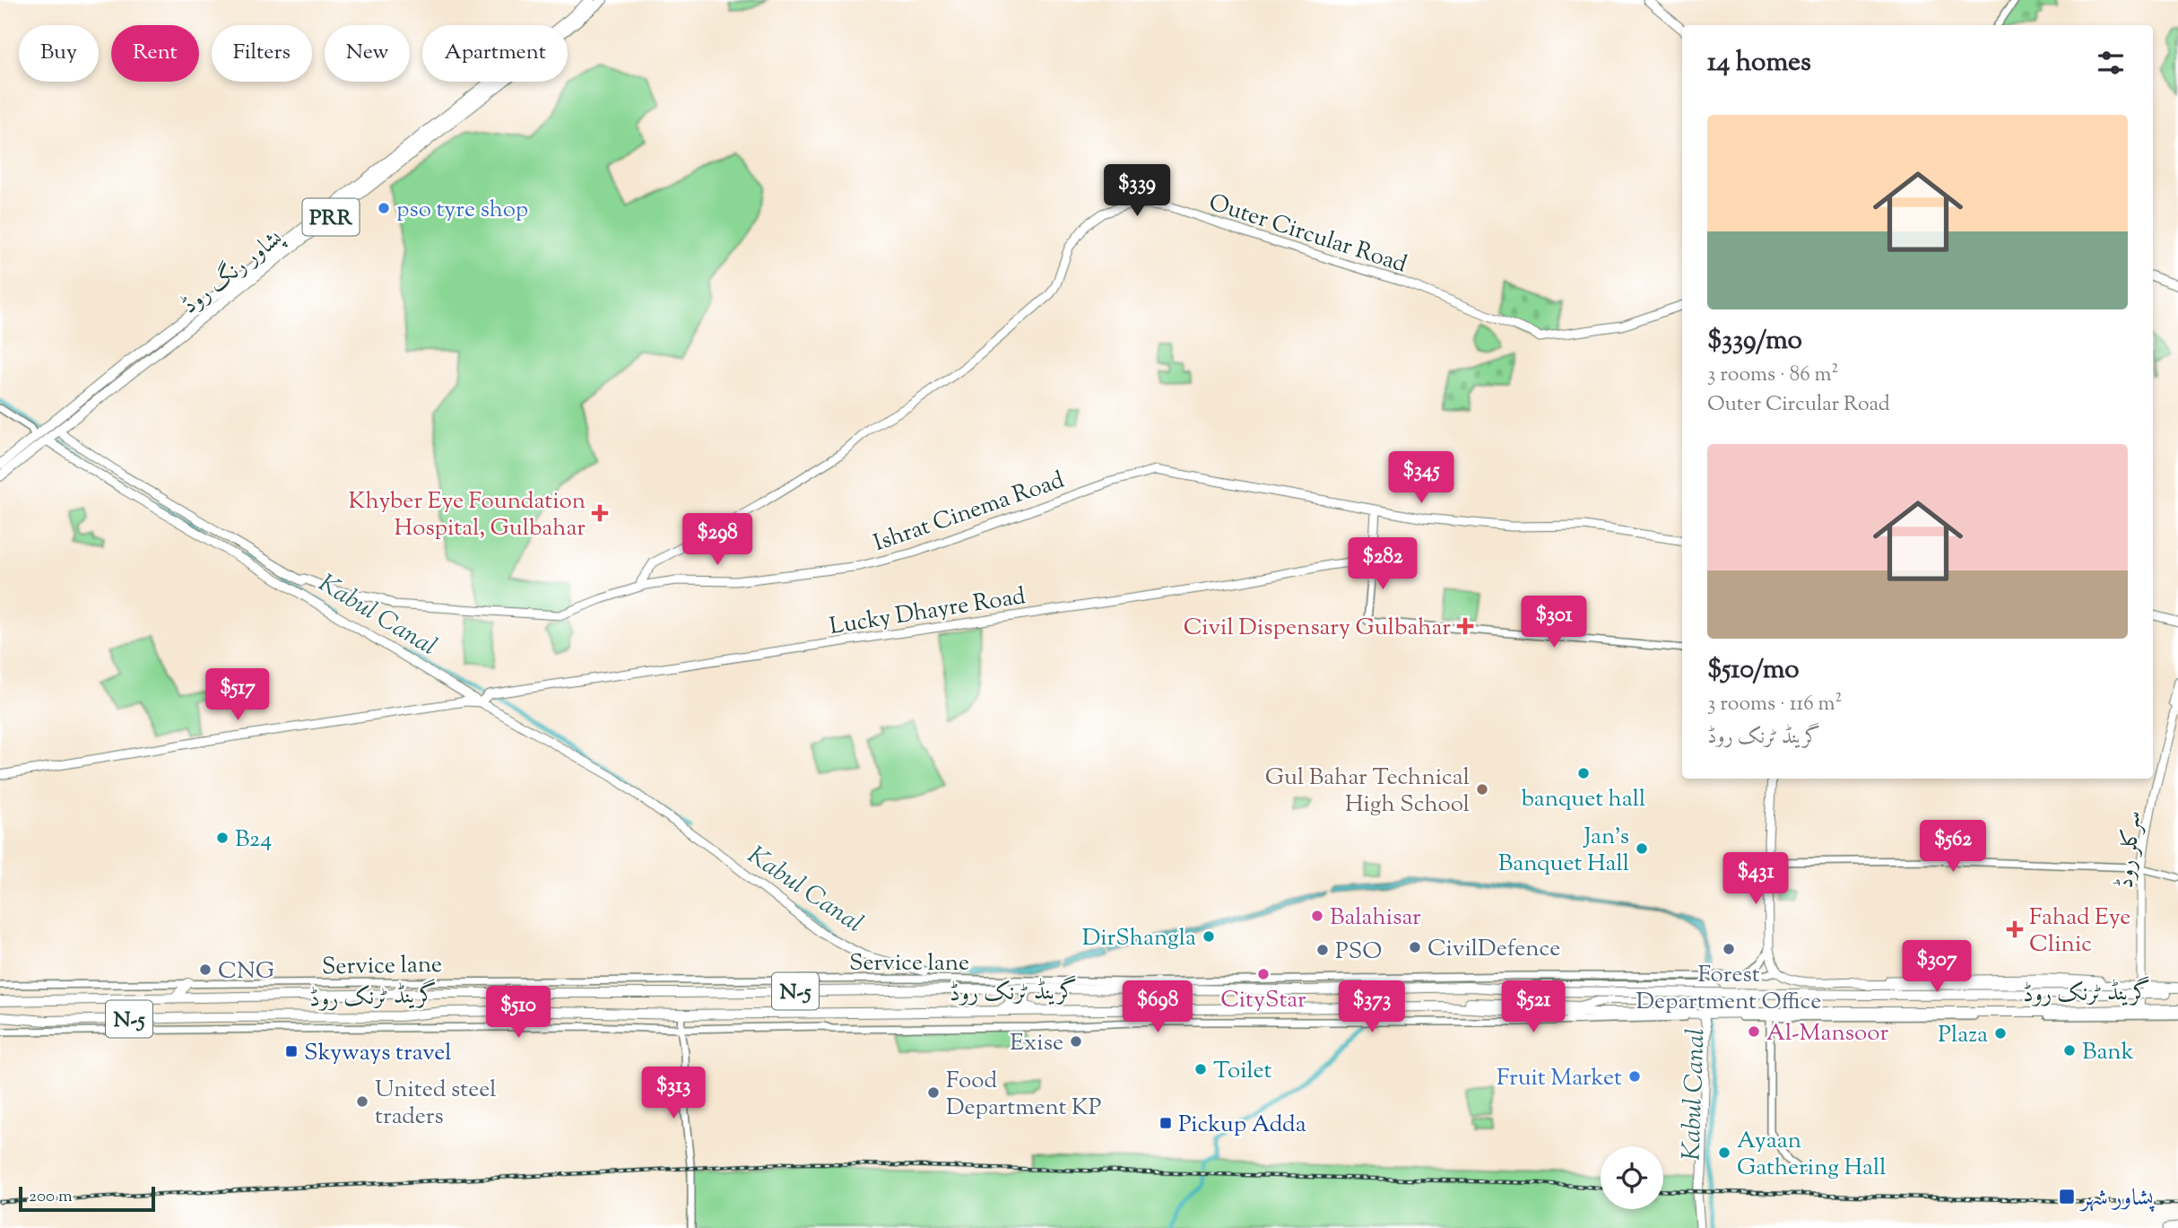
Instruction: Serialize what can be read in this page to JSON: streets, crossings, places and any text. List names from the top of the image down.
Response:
{
  "streets": {
    "highway": [
      "PRR",
      "پشاور رنگ روڈ",
      "N-5",
      "گرینڈ ٹرنک روڈ"
    ],
    "main road": [
      "Outer Circular Road",
      "Ishrat Cinema Road",
      "Lucky Dhayre Road",
      "سرکلر روڈ"
    ],
    "street": ["Service lane"]
  },
  "crossings": [
    ["Outer Circular Road", "Ishrat Cinema Road"],
    ["سرکلر روڈ", "گرینڈ ٹرنک روڈ"],
    ["Service lane", "گرینڈ ٹرنک روڈ"]
  ],
  "water": ["Kabul Canal"],
  "places": {
    "other": [
      "pso tyre shop",
      "banquet hall",
      "Gul Bahar Technical High School",
      "B24",
      "Jan's Banquet Hall",
      "Balahisar",
      "DirShangla",
      "CivilDefence",
      "Forest Department Office",
      "PSO",
      "CNG",
      "CityStar",
      "Al-Mansoor",
      "Plaza",
      "Exise",
      "Bank",
      "Toilet",
      "Fruit Market",
      "Food Department KP",
      "United steel traders",
      "Ayaan Gathering Hall"
    ],
    "health": ["Khyber Eye Foundation Hospital, Gulbahar", "Civil Dispensary Gulbahar", "Fahad Eye Clinic"],
    "transit": ["Skyways travel", "Pickup Adda", "پشاور شہر"]
  },
  "scale_bar": "200 m",
  "page": {
    "chip": [
      "Buy",
      "Rent",
      "Filters",
      "New",
      "Apartment"
    ],
    "heading": "14 homes",
    "list": [
      {
        "name": "$339/mo",
        "note": "3 rooms · 86 m² · Outer Circular Road"
      },
      {
        "name": "$510/mo",
        "note": "3 rooms · 116 m² · گرینڈ ٹرنک روڈ"
      }
    ],
    "price": [
      "$339",
      "$345",
      "$298",
      "$282",
      "$301",
      "$517",
      "$562",
      "$431",
      "$307",
      "$698",
      "$373",
      "$521",
      "$510",
      "$313"
    ],
    "scale": "200 m"
  }
}
